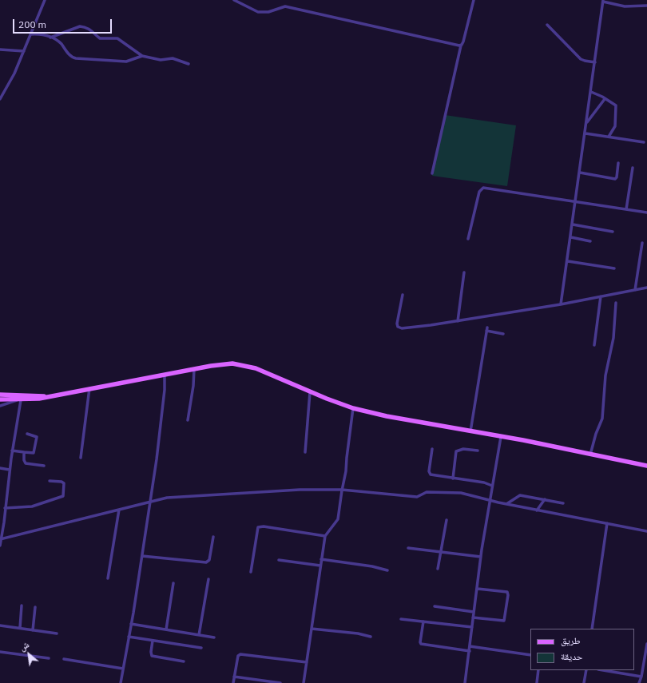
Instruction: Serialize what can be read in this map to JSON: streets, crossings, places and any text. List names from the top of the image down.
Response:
{
  "legend": ["طريق", "حديقة"],
  "scale_bar": "200 m",
  "north": "top left"
}
